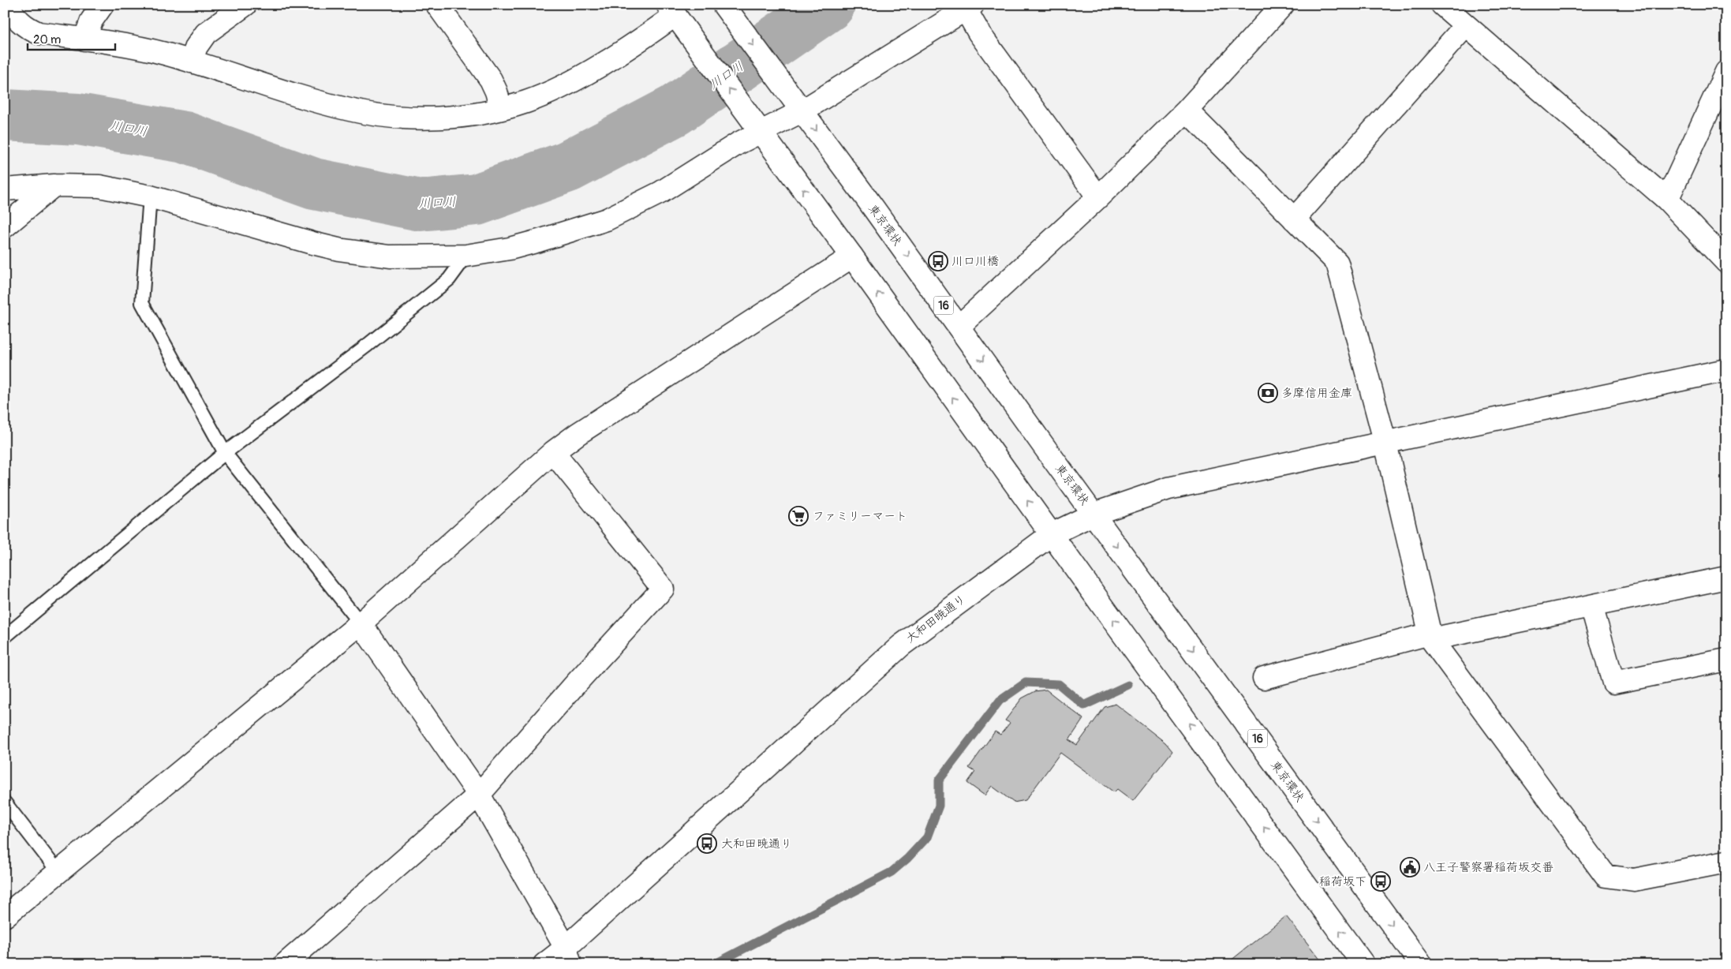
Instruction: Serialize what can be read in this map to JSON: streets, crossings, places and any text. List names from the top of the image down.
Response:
{
  "streets": {
    "main road": ["東京環状", "16", "大和田暁通り"]
  },
  "crossings": [
    ["東京環状", "大和田暁通り"]
  ],
  "water": ["川口川"],
  "places": {
    "bus stop": ["川口川橋", "大和田暁通り", "稲荷坂下"],
    "bank": ["多摩信用金庫"],
    "supermarket": ["ファミリーマート"],
    "public building": ["八王子警察署稲荷坂交番"]
  },
  "scale_bar": "20 m"
}
